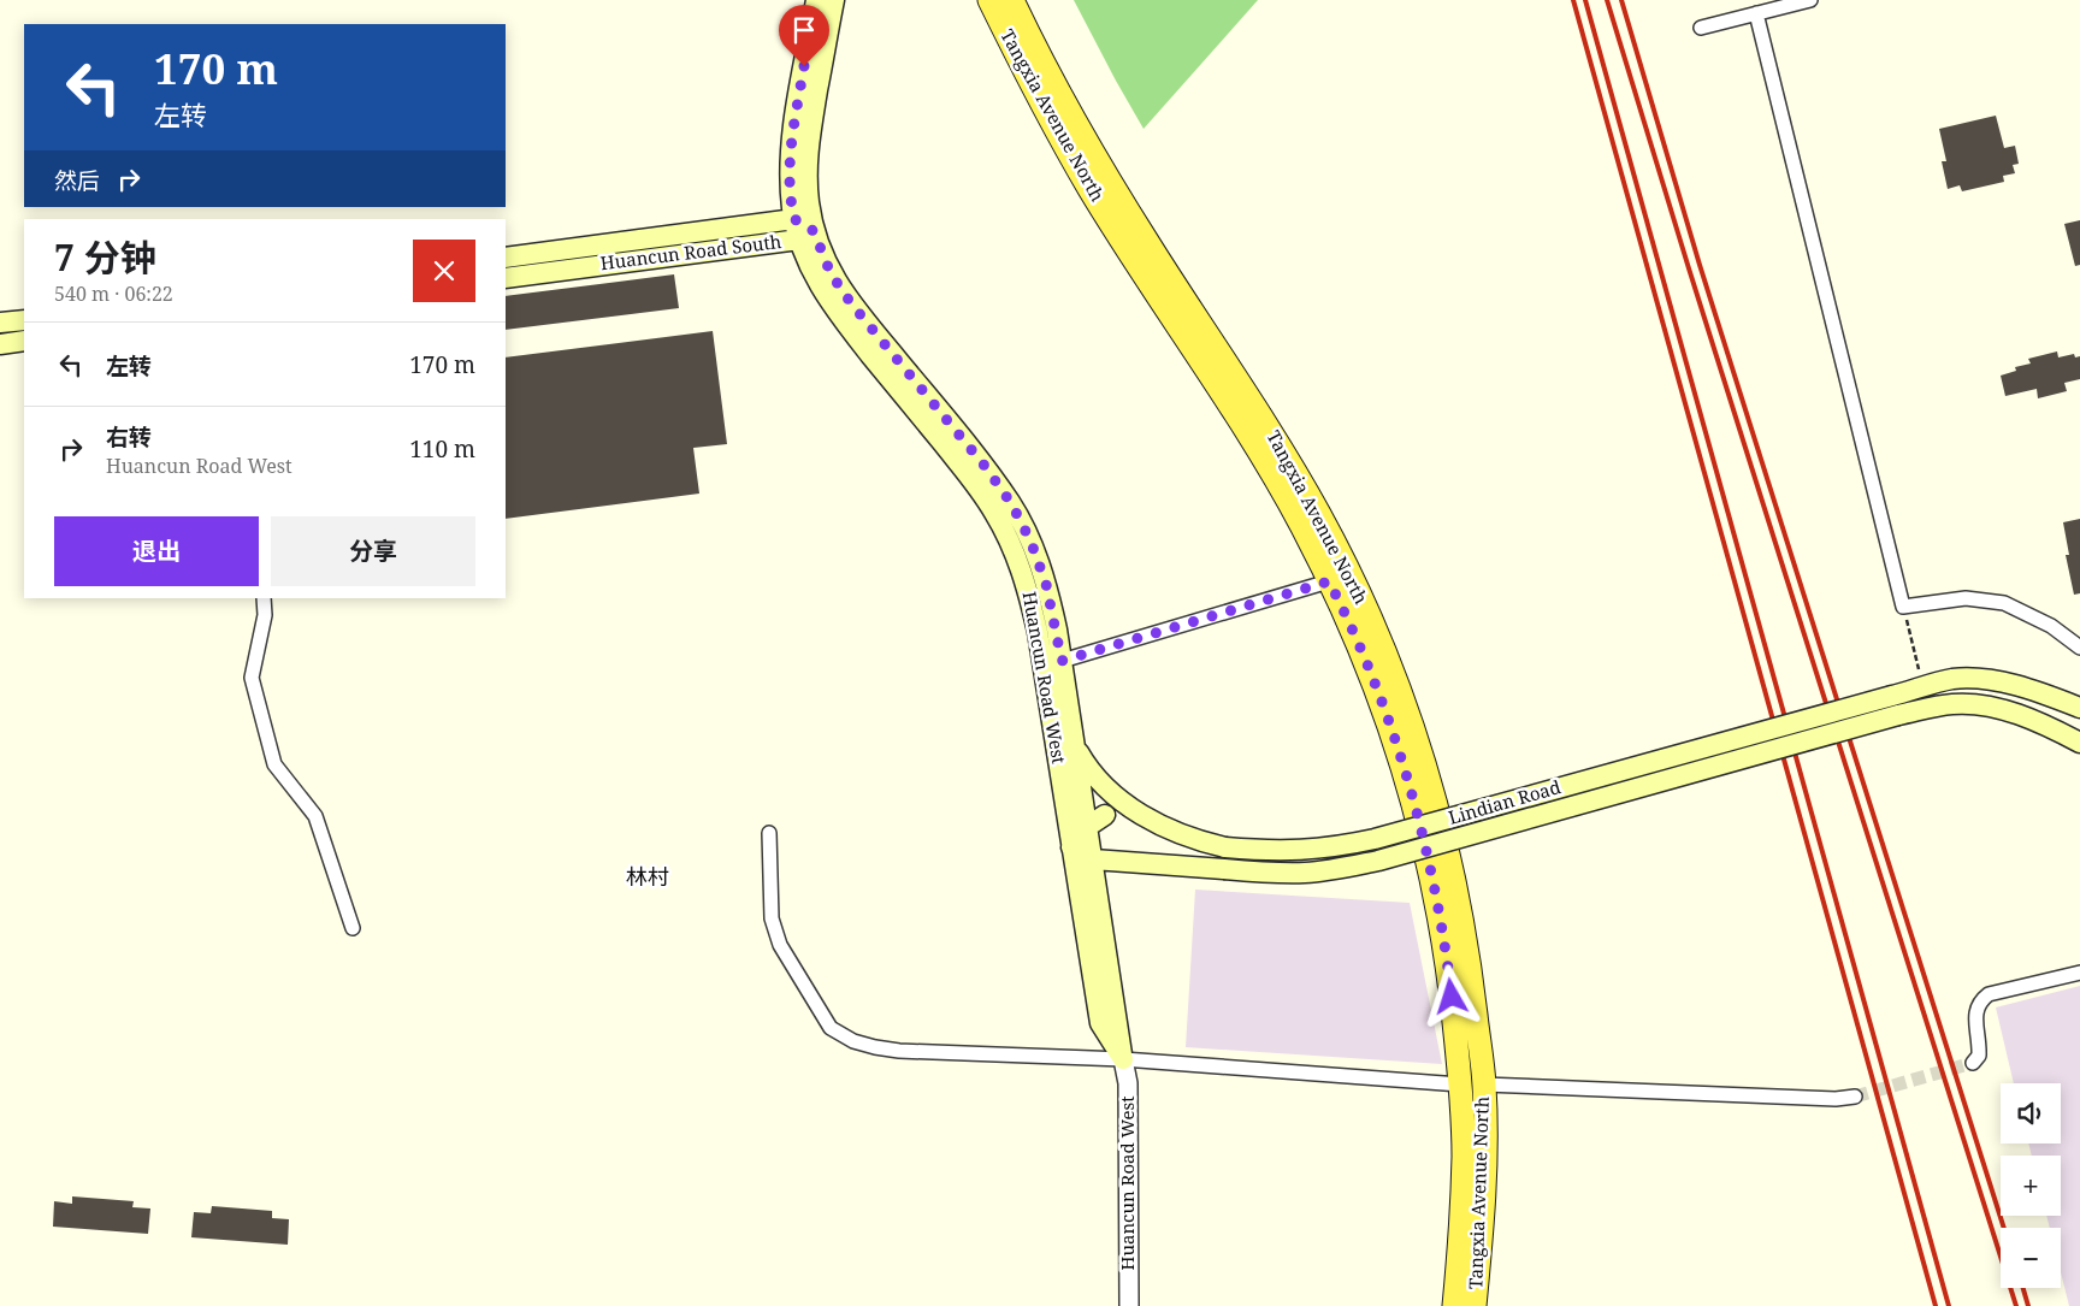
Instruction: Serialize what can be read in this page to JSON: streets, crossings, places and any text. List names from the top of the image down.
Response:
{
  "streets": {
    "main road": [
      "Tangxia Avenue North",
      "Huancun Road South",
      "Huancun Road West",
      "Lindian Road"
    ]
  },
  "crossings": [
    ["Huancun Road South", "Huancun Road West"],
    ["Huancun Road West", "Lindian Road"]
  ],
  "districts": ["林村"],
  "page": {
    "turn": ["170 m", "左转"],
    "then": "然后",
    "heading": ["7 分钟", "540 m · 06:22"],
    "list": [
      {
        "name": "左转",
        "value": "170 m"
      },
      {
        "name": "右转",
        "note": "Huancun Road West",
        "value": "110 m"
      }
    ],
    "buttons": ["退出", "分享"],
    "map_buttons": ["+", "−"]
  }
}
